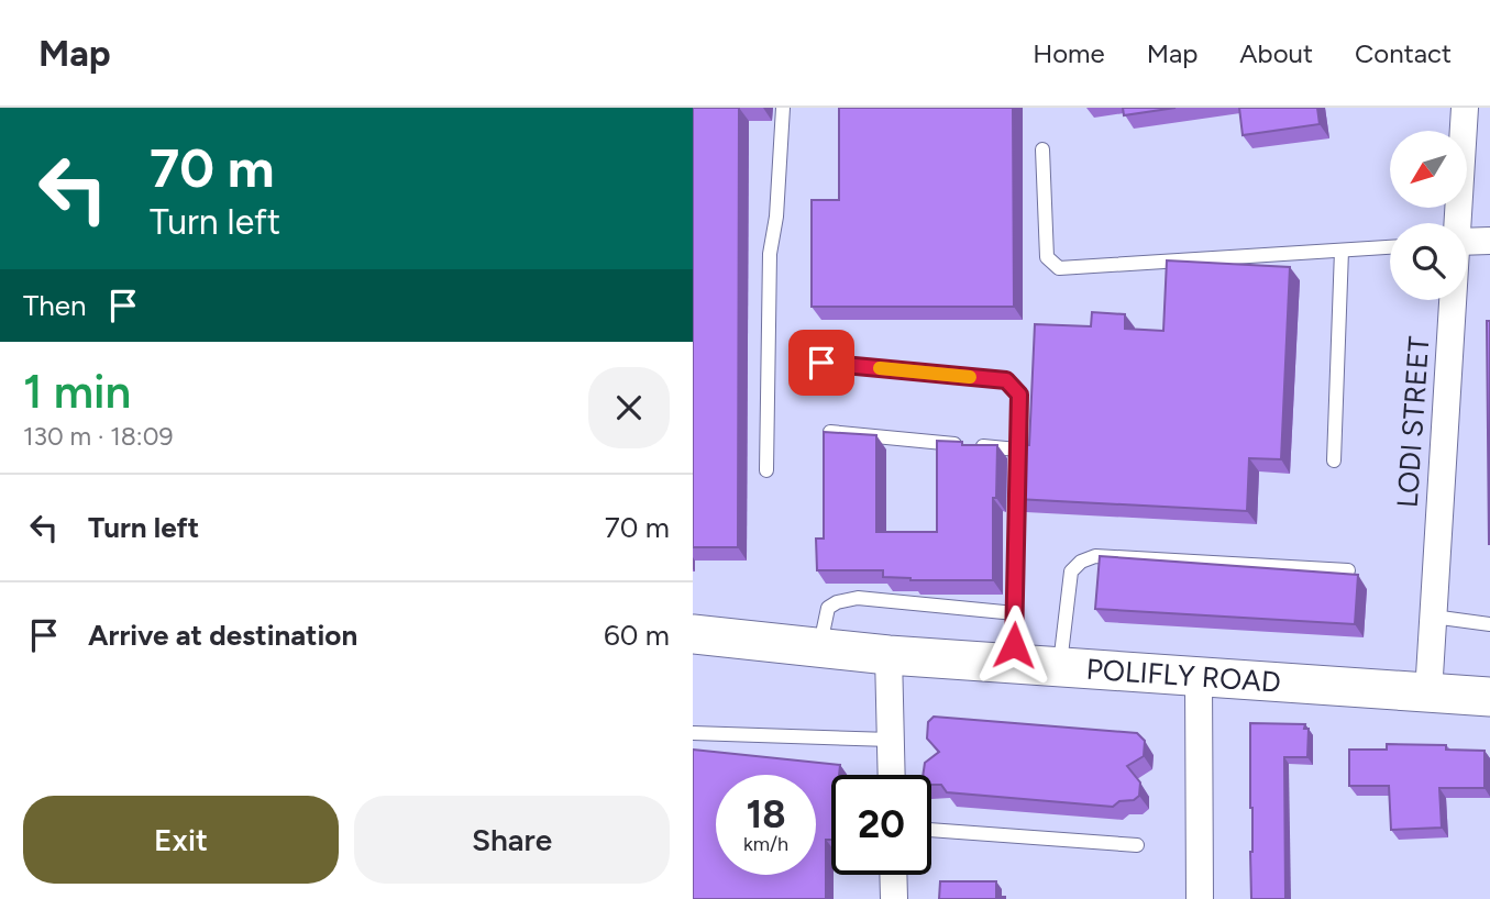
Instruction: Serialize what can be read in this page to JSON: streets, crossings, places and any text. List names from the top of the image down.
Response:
{
  "streets": {
    "main road": ["POLIFLY ROAD"],
    "street": ["LODI STREET"]
  },
  "crossings": [
    ["LODI STREET", "POLIFLY ROAD"]
  ],
  "north": "bottom left",
  "page": {
    "header": "Map",
    "nav": [
      "Home",
      "Map",
      "About",
      "Contact"
    ],
    "turn": ["70 m", "Turn left"],
    "then": "Then",
    "heading": ["1 min", "130 m · 18:09"],
    "list": [
      {
        "name": "Turn left",
        "value": "70 m"
      },
      {
        "name": "Arrive at destination",
        "value": "60 m"
      }
    ],
    "speed": "18 km/h",
    "limit": "20",
    "buttons": ["Exit", "Share"]
  }
}
